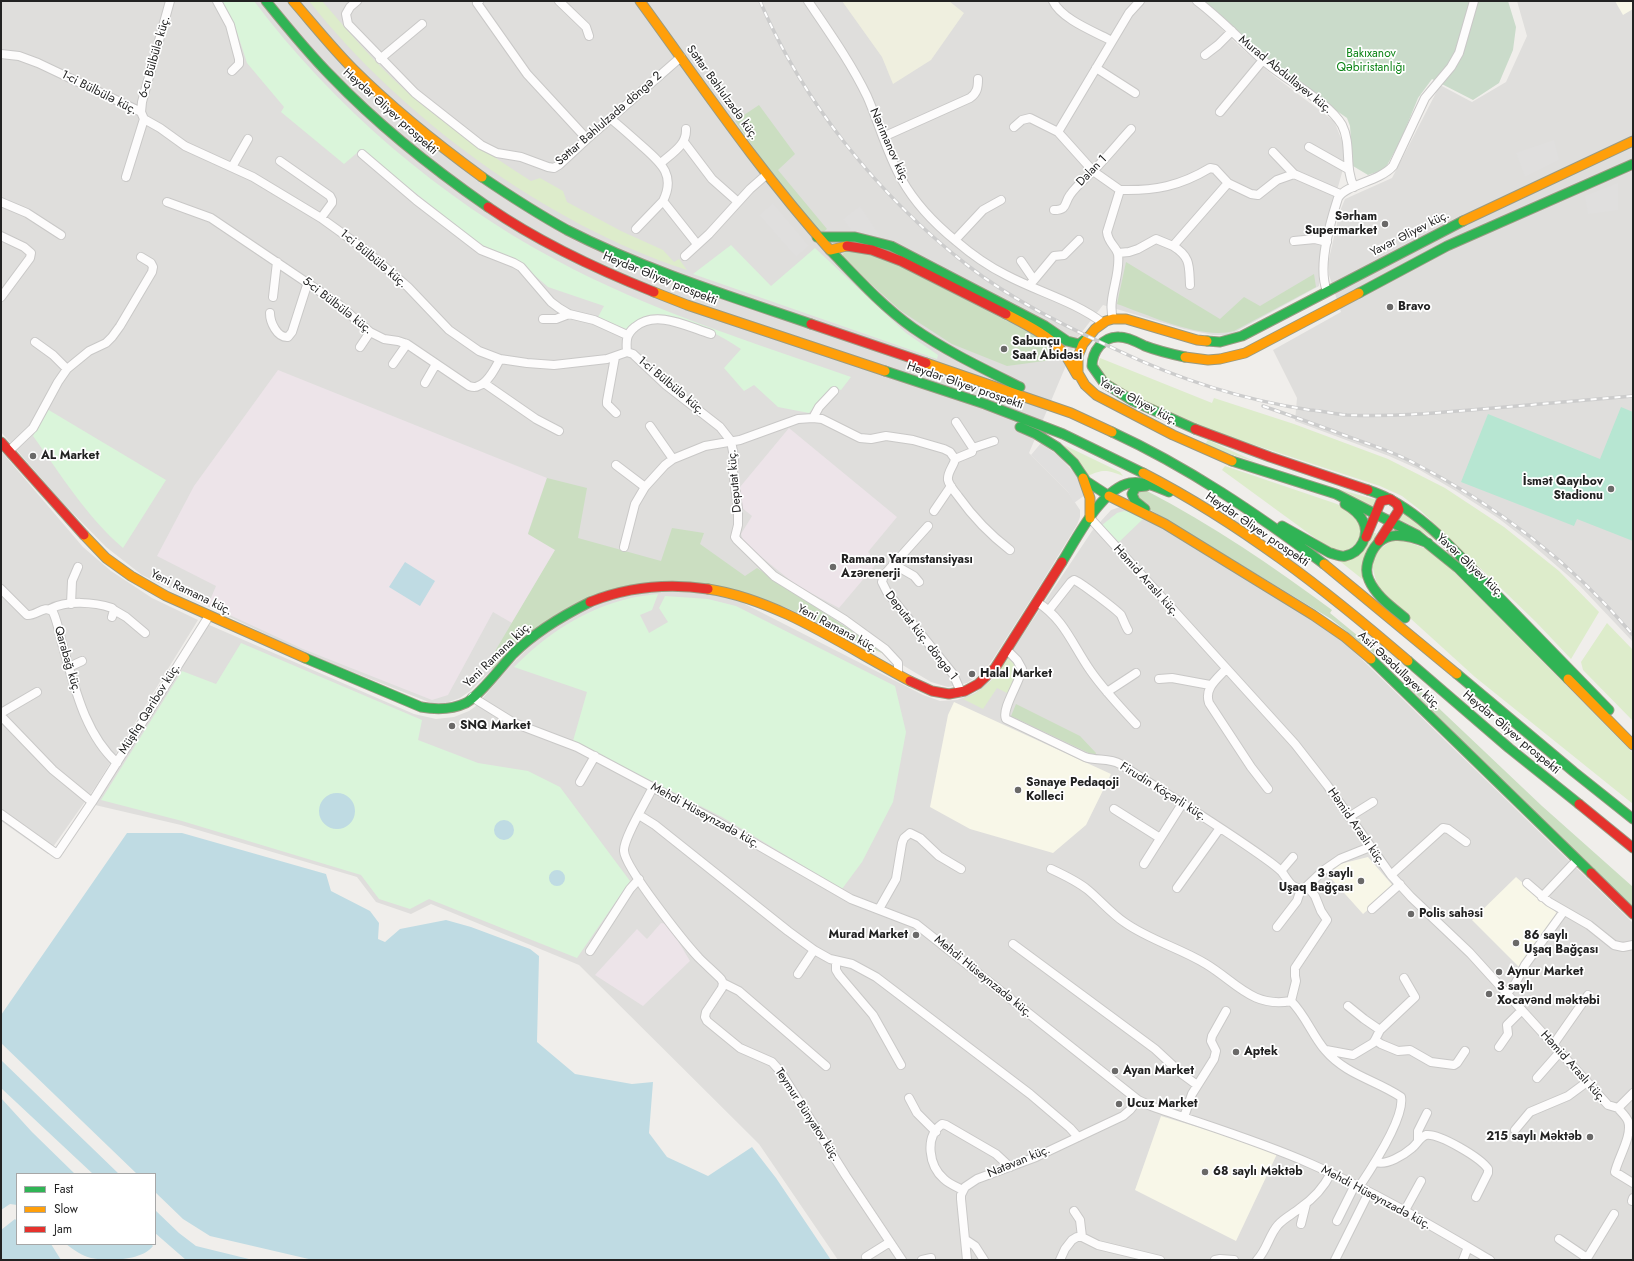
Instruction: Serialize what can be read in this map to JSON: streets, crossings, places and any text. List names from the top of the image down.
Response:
{
  "streets": {
    "main road": [
      "Səttar Bəhlulzadə küç.",
      "Heydər Əliyev prospekti",
      "Yavər Əliyev küç.",
      "Yeni Ramana küç.",
      "Asif Əsədullayev küç."
    ],
    "street": [
      "6-cı Bülbülə küç.",
      "Murad Abdullayev küç.",
      "1-ci Bülbülə küç.",
      "Səttar Bəhlulzadə döngə 2",
      "Nərimanov küç.",
      "Dalan 1",
      "5-ci Bülbülə küç.",
      "Deputat küç.",
      "Həmid Araslı küç.",
      "Deputat küç. döngə 1",
      "Qarabağ küç.",
      "Müşfiq Qəribov küç.",
      "Firudin Köçərli küç.",
      "Mehdi Hüseynzadə küç.",
      "Teymur Bünyatov küç.",
      "Natəvan küç."
    ]
  },
  "crossings": [
    ["6-cı Bülbülə küç.", "1-ci Bülbülə küç."],
    ["1-ci Bülbülə küç.", "Deputat küç."],
    ["Səttar Bəhlulzadə küç.", "Heydər Əliyev prospekti"],
    ["Səttar Bəhlulzadə küç.", "Səttar Bəhlulzadə döngə 2"],
    ["Heydər Əliyev prospekti", "Yeni Ramana küç."],
    ["Nərimanov küç.", "Yavər Əliyev küç."],
    ["Deputat küç.", "Yeni Ramana küç."],
    ["Həmid Araslı küç.", "Yeni Ramana küç."],
    ["Yeni Ramana küç.", "Deputat küç. döngə 1"],
    ["Yeni Ramana küç.", "Asif Əsədullayev küç."],
    ["Yeni Ramana küç.", "Müşfiq Qəribov küç."],
    ["Yeni Ramana küç.", "Firudin Köçərli küç."],
    ["Yeni Ramana küç.", "Mehdi Hüseynzadə küç."],
    ["Qarabağ küç.", "Müşfiq Qəribov küç."],
    ["Mehdi Hüseynzadə küç.", "Natəvan küç."]
  ],
  "parks": ["Bakıxanov Qəbiristanlığı"],
  "places": [
    "Sərham Supermarket",
    "Bravo",
    "Sabunçu Saat Abidəsi",
    "AL Market",
    "İsmət Qayıbov Stadionu",
    "Ramana Yarımstansiyası Azərenerji",
    "Halal Market",
    "SNQ Market",
    "Sənaye Pedaqoji Kolleci",
    "3 saylı Uşaq Bağçası",
    "Polis sahəsi",
    "Murad Market",
    "86 saylı Uşaq Bağçası",
    "Aynur Market",
    "3 saylı Xocavənd məktəbi",
    "Aptek",
    "Ayan Market",
    "Ucuz Market",
    "215 saylı Məktəb",
    "68 saylı Məktəb"
  ],
  "legend": ["Fast", "Slow", "Jam"]
}
